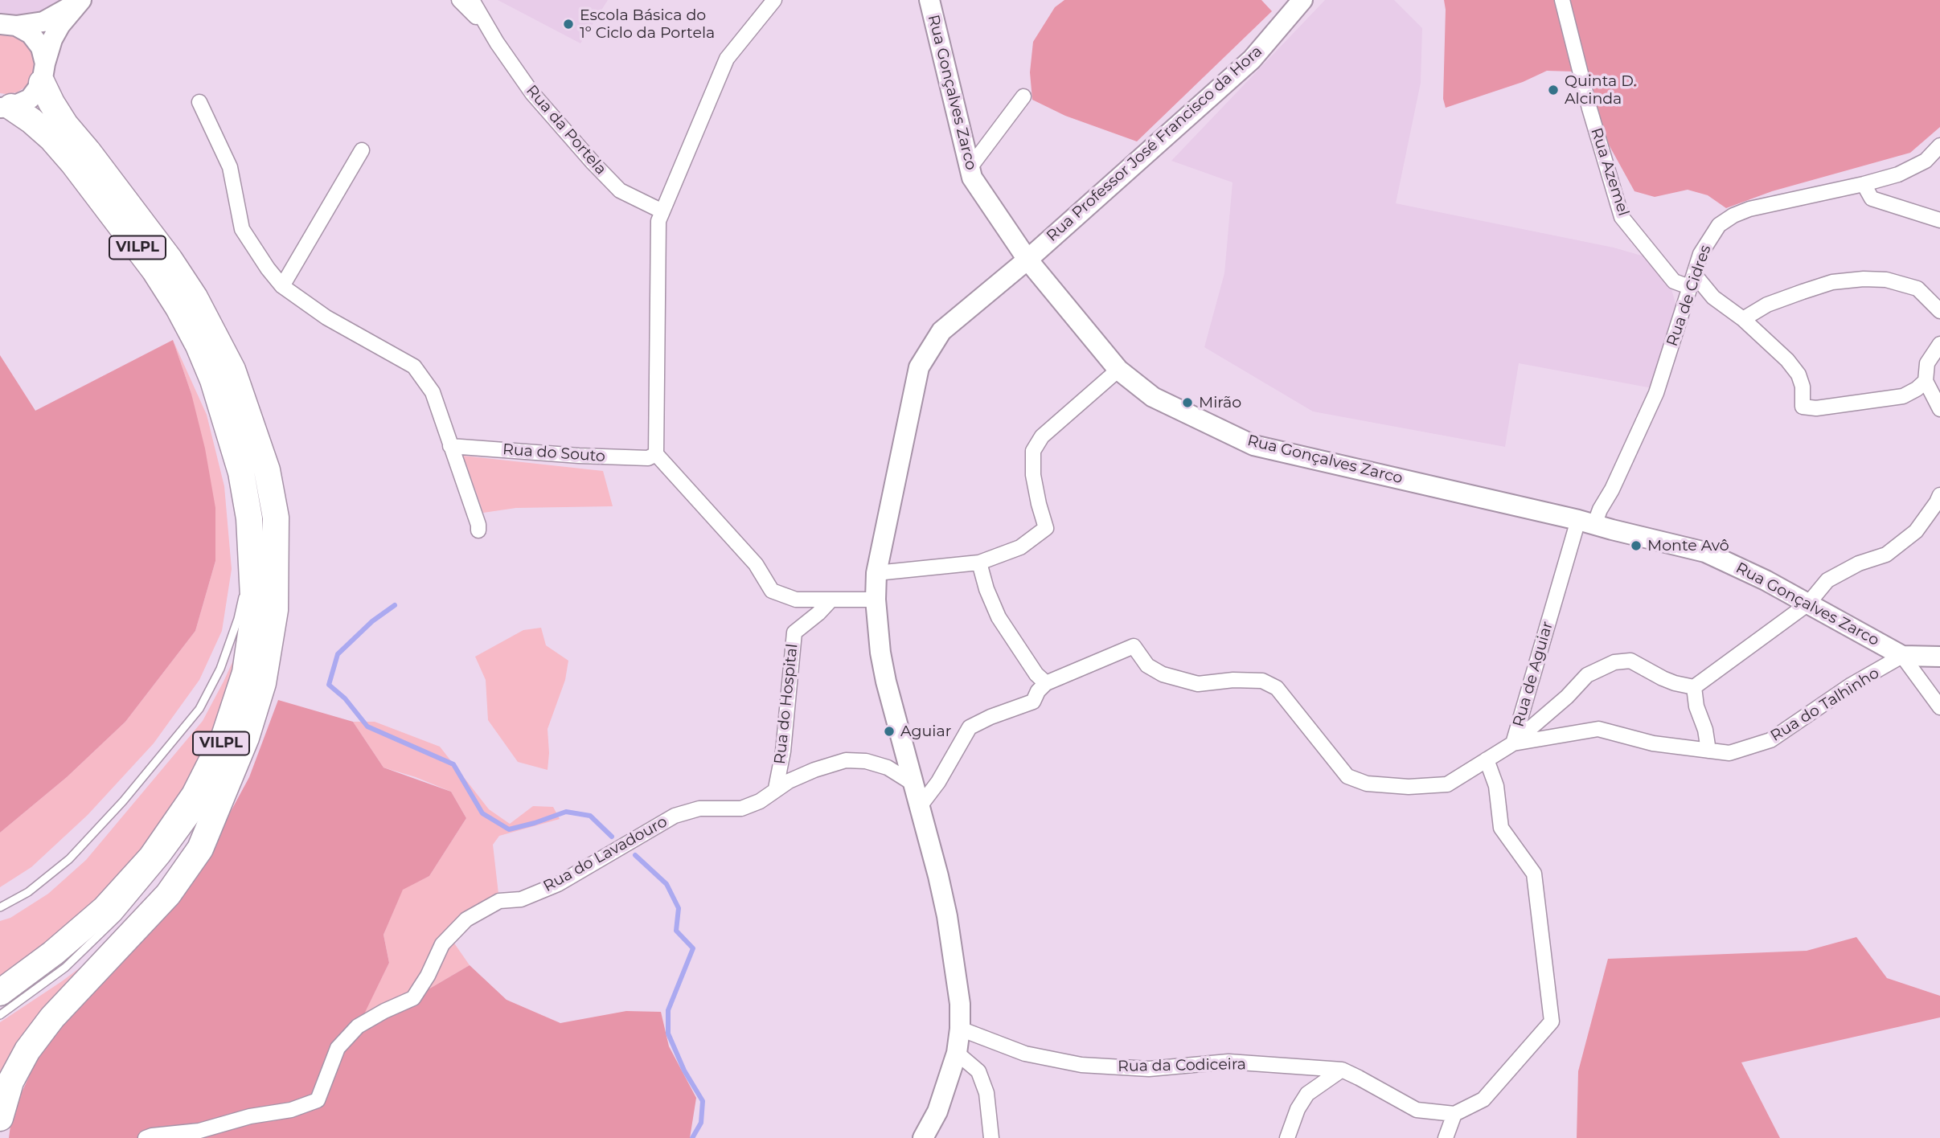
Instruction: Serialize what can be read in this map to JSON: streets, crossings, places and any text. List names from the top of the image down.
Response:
{
  "streets": {
    "highway": ["VILPL"],
    "main road": ["Rua Gonçalves Zarco", "Rua Professor José Francisco da Hora"],
    "street": [
      "Rua da Portela",
      "Rua Azemel",
      "Rua de Cidres",
      "Rua do Souto",
      "Rua de Aguiar",
      "Rua do Hospital",
      "Rua do Talhinho",
      "Rua do Lavadouro",
      "Rua da Codiceira"
    ]
  },
  "crossings": [
    ["Rua Gonçalves Zarco", "Rua Professor José Francisco da Hora"],
    ["Rua Gonçalves Zarco", "Rua de Cidres"],
    ["Rua Gonçalves Zarco", "Rua de Aguiar"],
    ["Rua Gonçalves Zarco", "Rua do Talhinho"],
    ["Rua Professor José Francisco da Hora", "Rua de Aguiar"],
    ["Rua Professor José Francisco da Hora", "Rua do Lavadouro"],
    ["Rua Professor José Francisco da Hora", "Rua da Codiceira"],
    ["Rua Azemel", "Rua de Cidres"],
    ["Rua de Cidres", "Rua de Aguiar"],
    ["Rua de Aguiar", "Rua do Talhinho"],
    ["Rua do Hospital", "Rua do Lavadouro"]
  ],
  "places": [
    "Escola Básica do 1º Ciclo da Portela",
    "Quinta D. Alcinda",
    "Mirão",
    "Monte Avô",
    "Aguiar"
  ]
}
